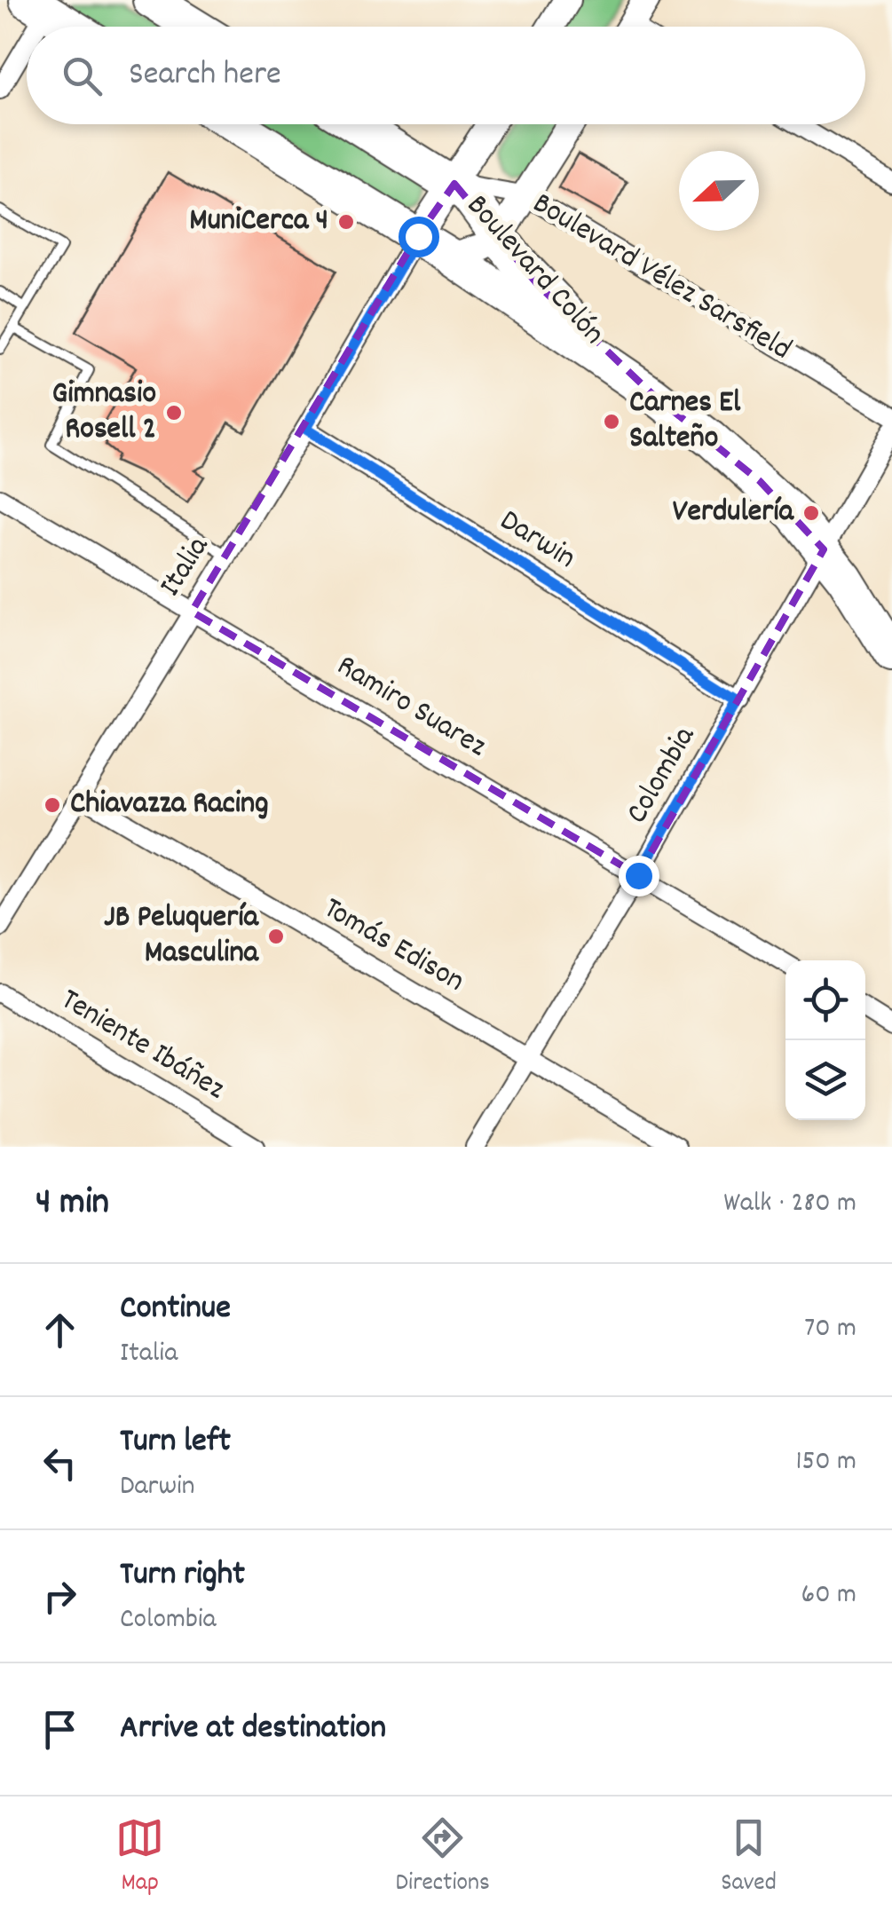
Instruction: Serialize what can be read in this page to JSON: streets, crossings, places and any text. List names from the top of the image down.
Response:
{
  "streets": {
    "highway": ["Boulevard Colón", "Boulevard Vélez Sarsfield"],
    "street": [
      "Darwin",
      "Italia",
      "Ramiro Suarez",
      "Colombia",
      "Tomás Edison",
      "Teniente Ibáñez"
    ]
  },
  "crossings": [
    ["Boulevard Colón", "Boulevard Vélez Sarsfield"],
    ["Boulevard Colón", "Colombia"],
    ["Darwin", "Italia"],
    ["Darwin", "Colombia"],
    ["Italia", "Ramiro Suarez"],
    ["Italia", "Tomás Edison"],
    ["Ramiro Suarez", "Colombia"],
    ["Colombia", "Tomás Edison"]
  ],
  "places": [
    "MuniCerca 4",
    "Gimnasio Rosell 2",
    "Carnes El Salteño",
    "Verdulería",
    "Chiavazza Racing",
    "JB Peluquería Masculina"
  ],
  "north": "left",
  "page": {
    "search": "Search here",
    "heading": ["4 min", "Walk · 280 m"],
    "list": [
      ["Continue", "Italia", "70 m"],
      ["Turn left", "Darwin", "150 m"],
      ["Turn right", "Colombia", "60 m"],
      "Arrive at destination"
    ],
    "nav": ["Map", "Directions", "Saved"]
  }
}
